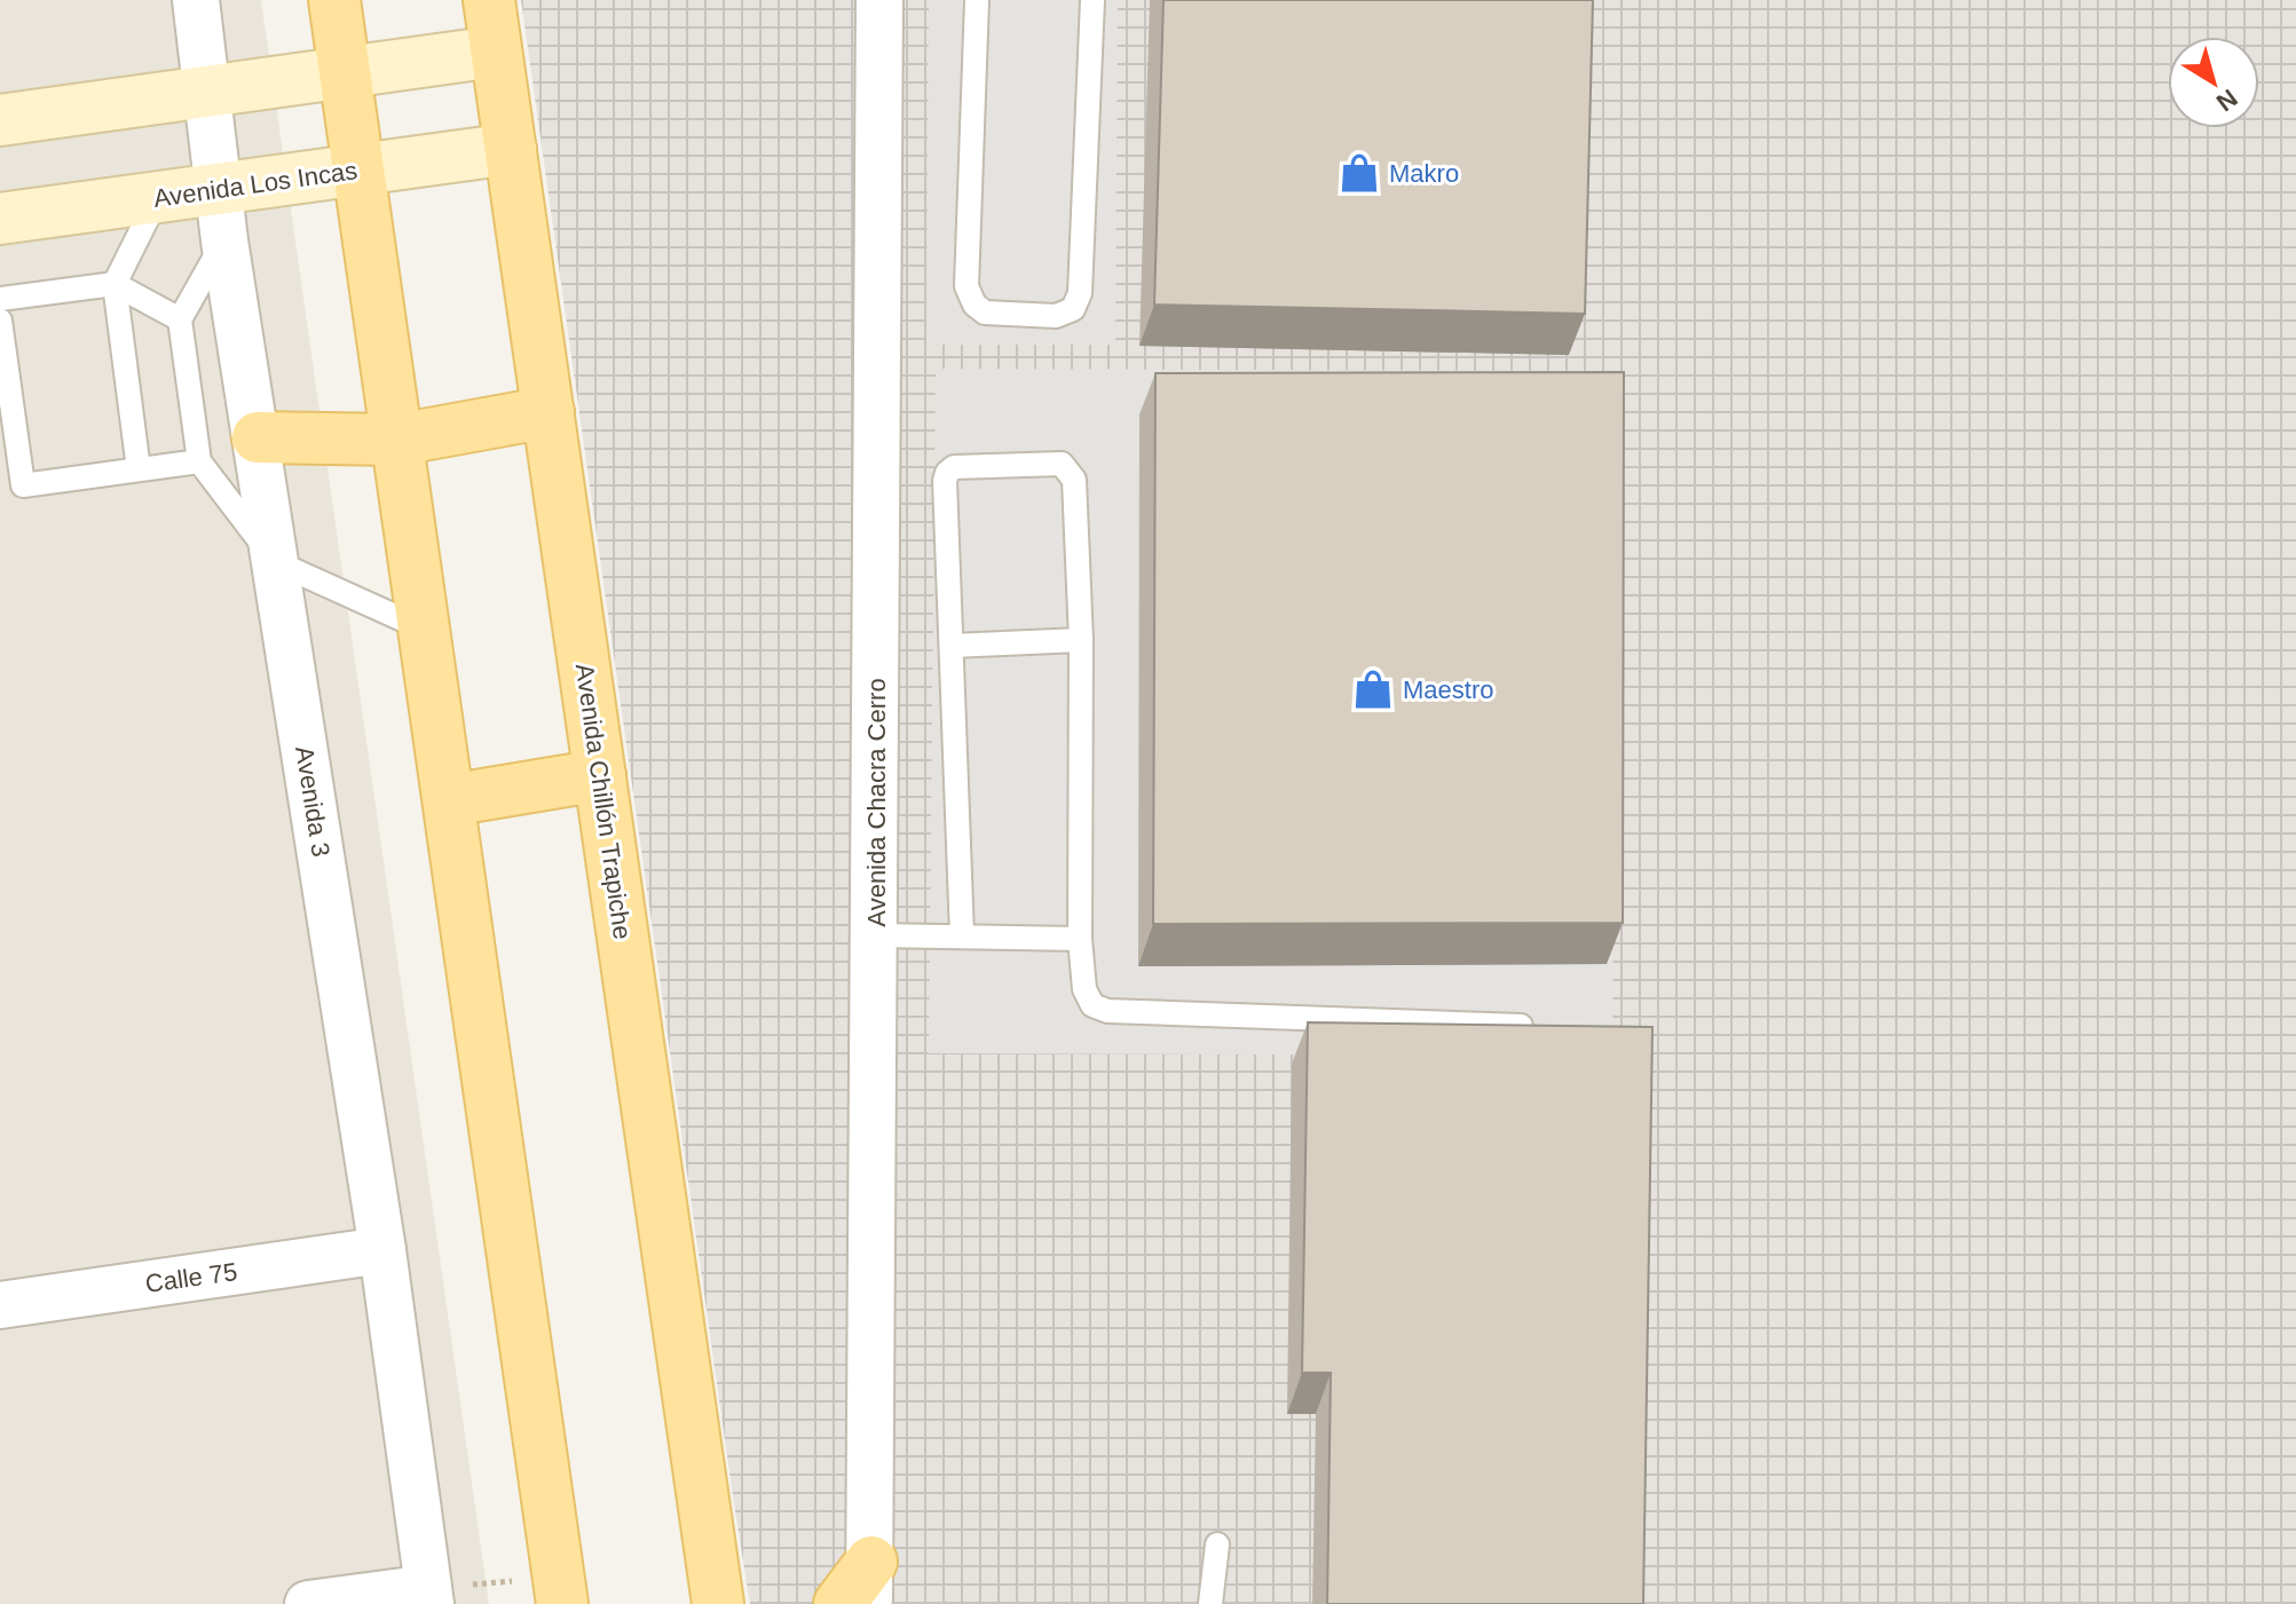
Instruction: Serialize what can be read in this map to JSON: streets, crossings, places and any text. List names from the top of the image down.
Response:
{
  "streets": {
    "main road": ["Avenida Los Incas", "Avenida Chillón Trapiche"],
    "street": ["Avenida 3", "Avenida Chacra Cerro", "Calle 75"]
  },
  "crossings": [
    ["Avenida Los Incas", "Avenida 3"],
    ["Avenida Los Incas", "Avenida Chillón Trapiche"],
    ["Avenida 3", "Calle 75"]
  ],
  "places": {
    "shop": ["Makro", "Maestro"]
  },
  "north": "bottom right"
}
